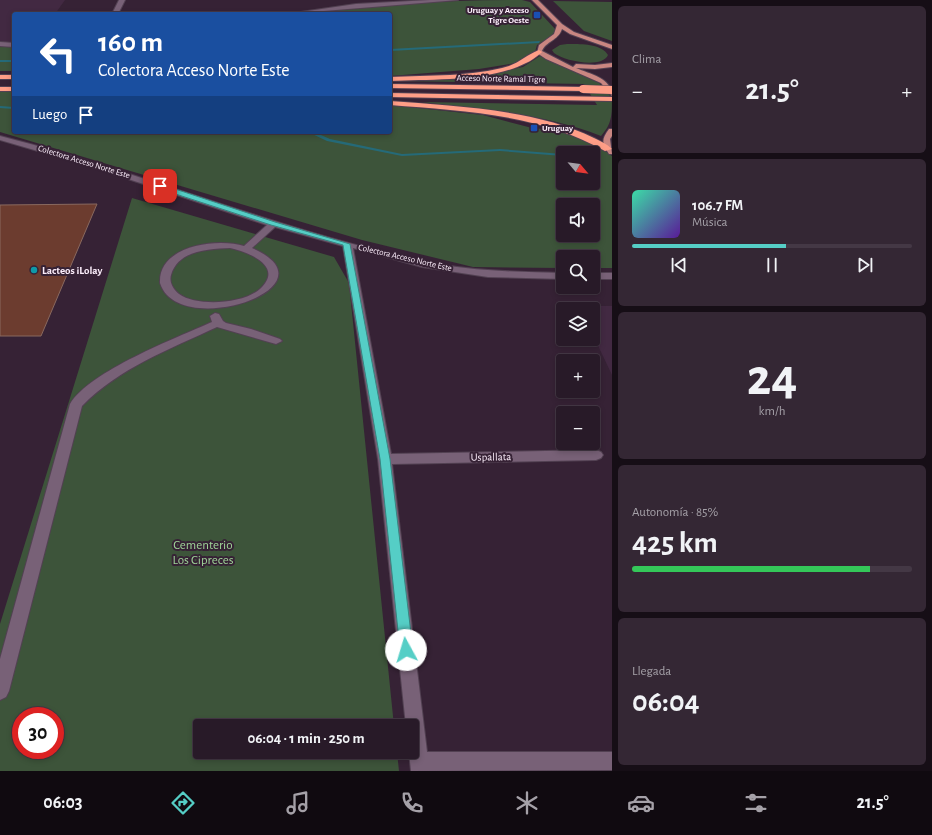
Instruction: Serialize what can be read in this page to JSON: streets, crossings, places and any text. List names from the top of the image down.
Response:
{
  "streets": {
    "highway": ["Acceso Norte Ramal Tigre"],
    "street": ["Colectora Acceso Norte Este", "Uspallata"]
  },
  "parks": ["Cementerio Los Cipreces"],
  "places": {
    "transit": ["Uruguay y Acceso Tigre Oeste", "Uruguay"],
    "other": ["Lacteos iLolay"]
  },
  "north": "bottom right",
  "page": {
    "tile": [
      "Clima",
      ["24", "km/h"],
      ["Autonomía · 85%", "425 km"],
      ["Llegada", "06:04"]
    ],
    "turn": ["160 m", "Colectora Acceso Norte Este"],
    "heat": ["−", "21.5°", "+"],
    "then": "Luego",
    "map_buttons": ["+", "−"],
    "song": ["106.7 FM", "Música"],
    "limit": "30",
    "trip": "06:04 · 1 min · 250 m",
    "tabs": ["06:03", "21.5°"]
  }
}
